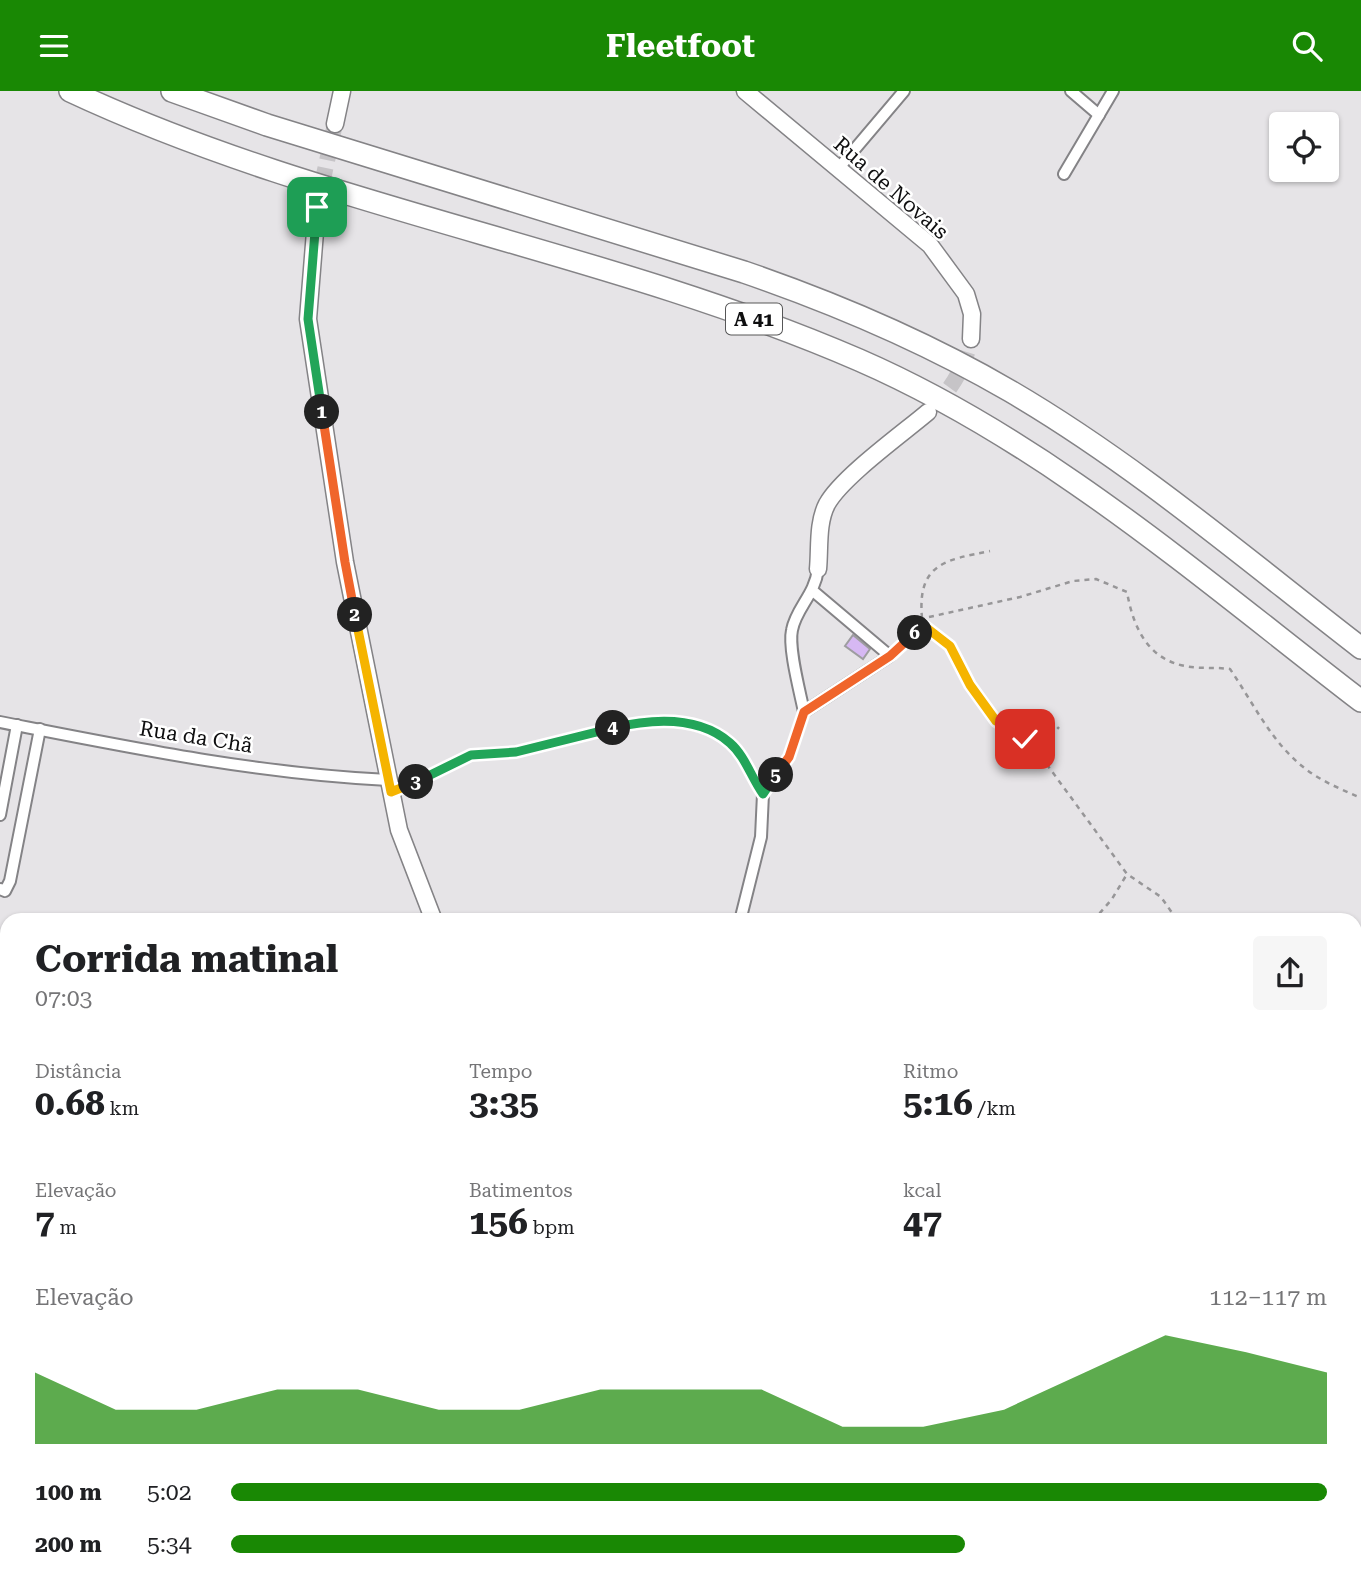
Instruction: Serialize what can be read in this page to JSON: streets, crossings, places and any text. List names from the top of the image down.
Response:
{
  "streets": {
    "highway": ["A 41"],
    "street": ["Rua de Novais", "Rua da Chã"]
  },
  "page": {
    "header": "Fleetfoot",
    "pins": [
      "1",
      "2",
      "6",
      "4",
      "5",
      "3"
    ],
    "heading": ["Corrida matinal", "07:03"],
    "stats": [
      ["Distância", "0.68 km"],
      ["Tempo", "3:35"],
      ["Ritmo", "5:16 /km"],
      ["Elevação", "7 m"],
      ["Batimentos", "156 bpm"],
      ["kcal", "47"]
    ],
    "chart": ["Elevação", "112–117 m"],
    "list": [
      {
        "name": "100 m",
        "note": "5:02"
      },
      {
        "name": "200 m",
        "note": "5:34"
      }
    ]
  }
}
